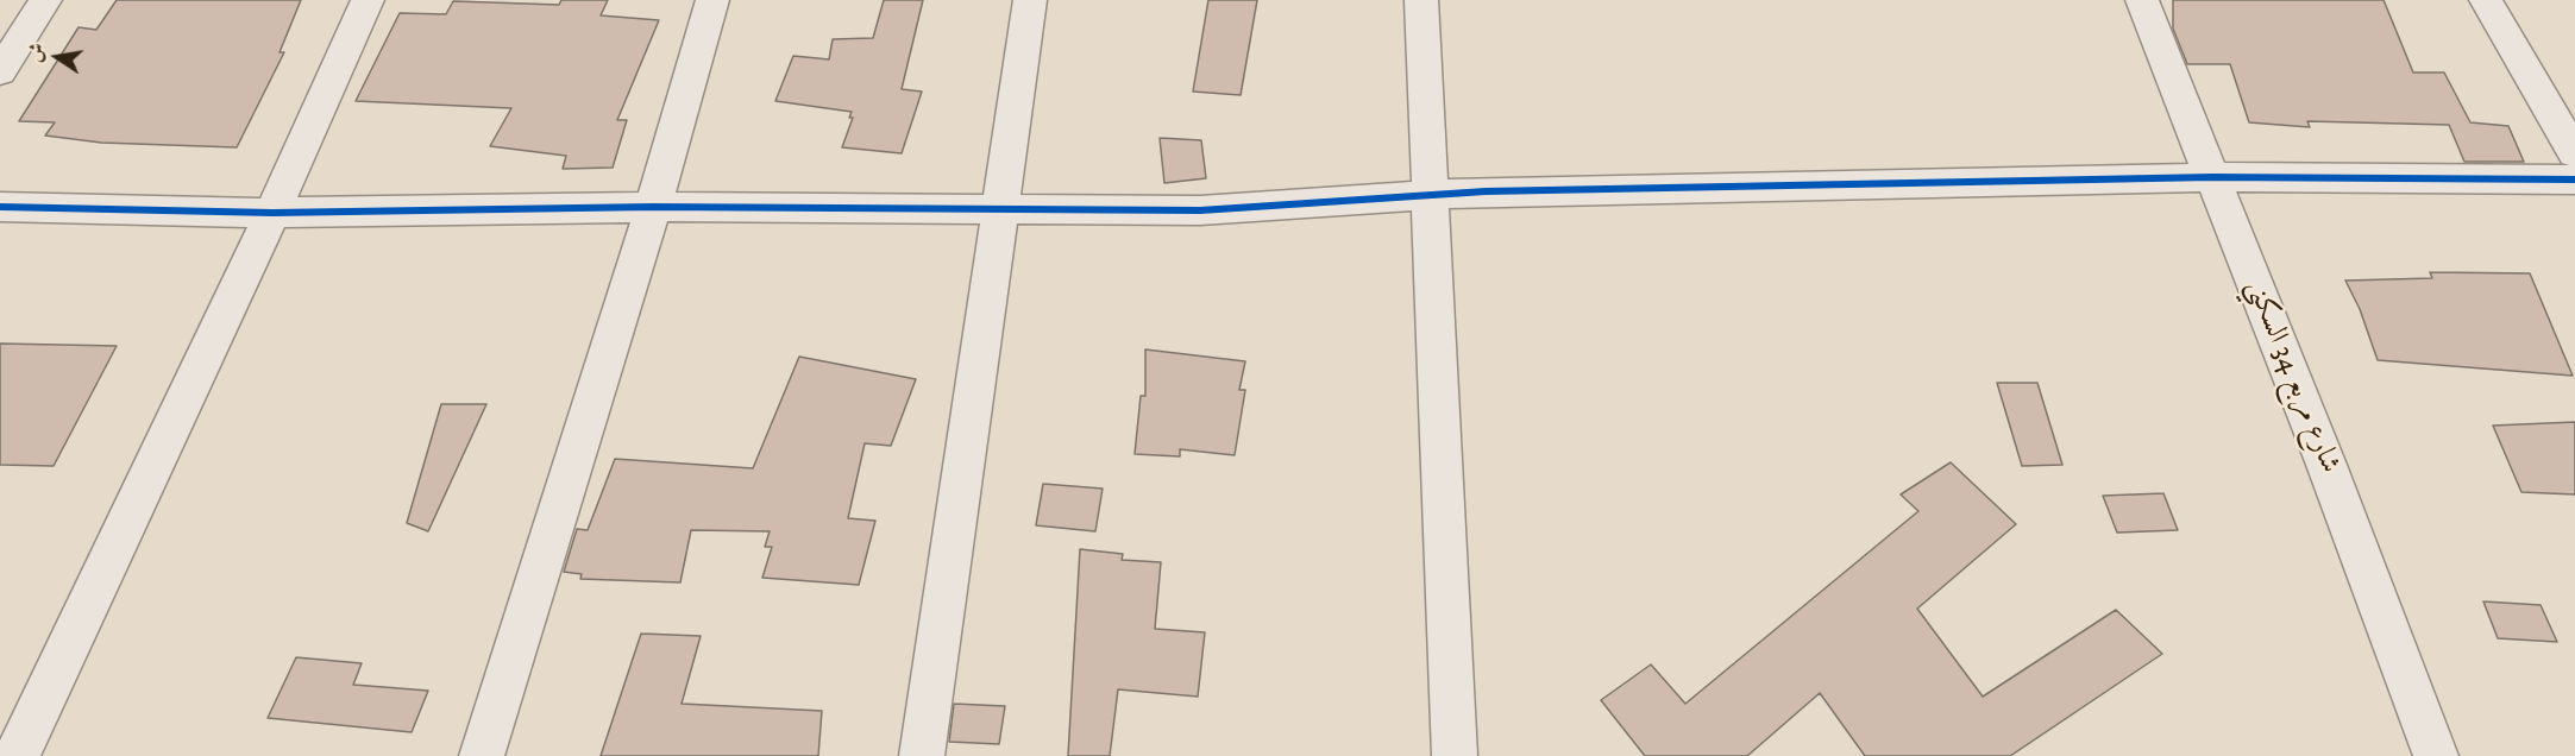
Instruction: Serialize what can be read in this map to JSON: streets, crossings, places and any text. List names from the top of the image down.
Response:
{
  "streets": {
    "street": ["شارع مربع 34 السكني"]
  },
  "north": "left"
}
